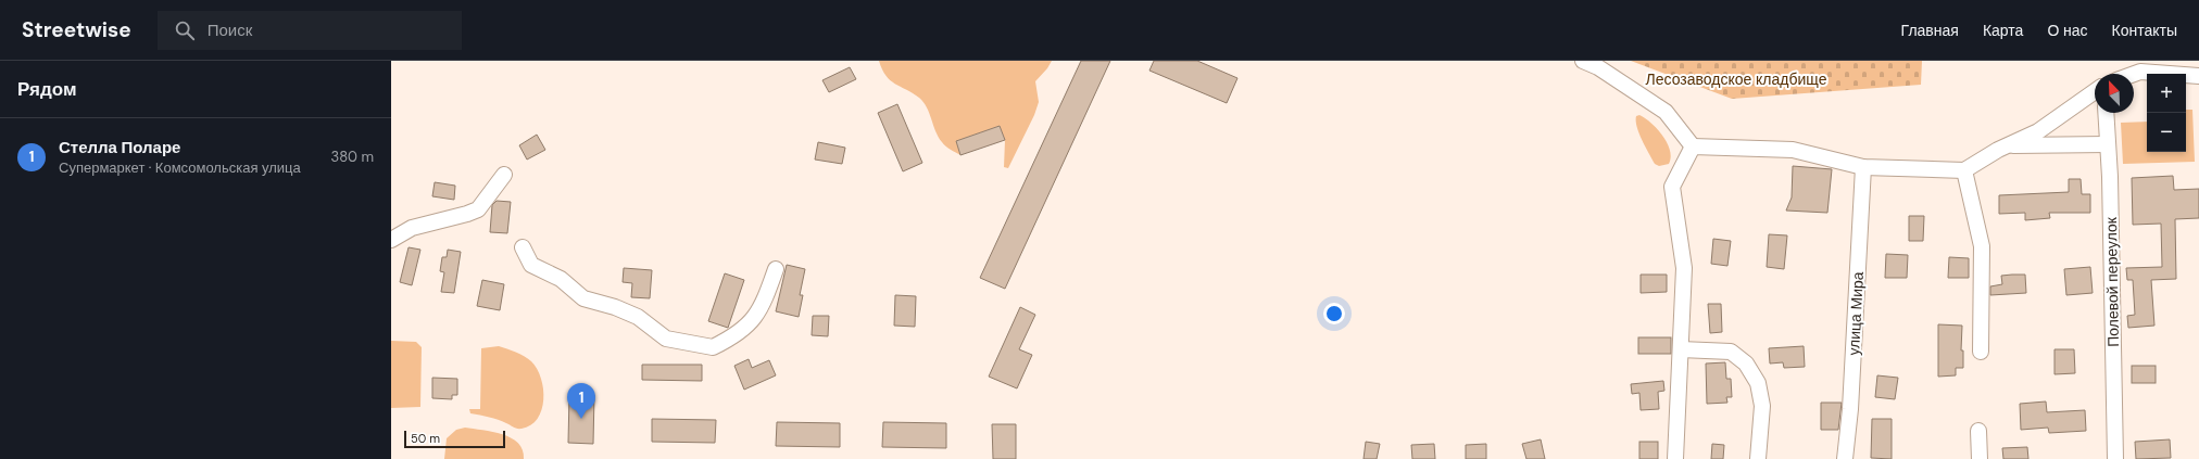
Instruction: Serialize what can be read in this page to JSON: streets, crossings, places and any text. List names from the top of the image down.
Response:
{
  "streets": {
    "street": ["Полевой переулок", "улица Мира"]
  },
  "parks": ["Лесозаводское кладбище"],
  "scale_bar": "50 m",
  "north": "top left",
  "page": {
    "header": "Streetwise",
    "search": "Поиск",
    "nav": [
      "Главная",
      "Карта",
      "О нас",
      "Контакты"
    ],
    "heading": "Рядом",
    "map_buttons": ["+", "−"],
    "list": [
      {
        "mark": "1",
        "name": "Стелла Поларе",
        "note": "Супермаркет · Комсомольская улица",
        "value": "380 m"
      }
    ],
    "pins": "1",
    "scale": "50 m"
  }
}
